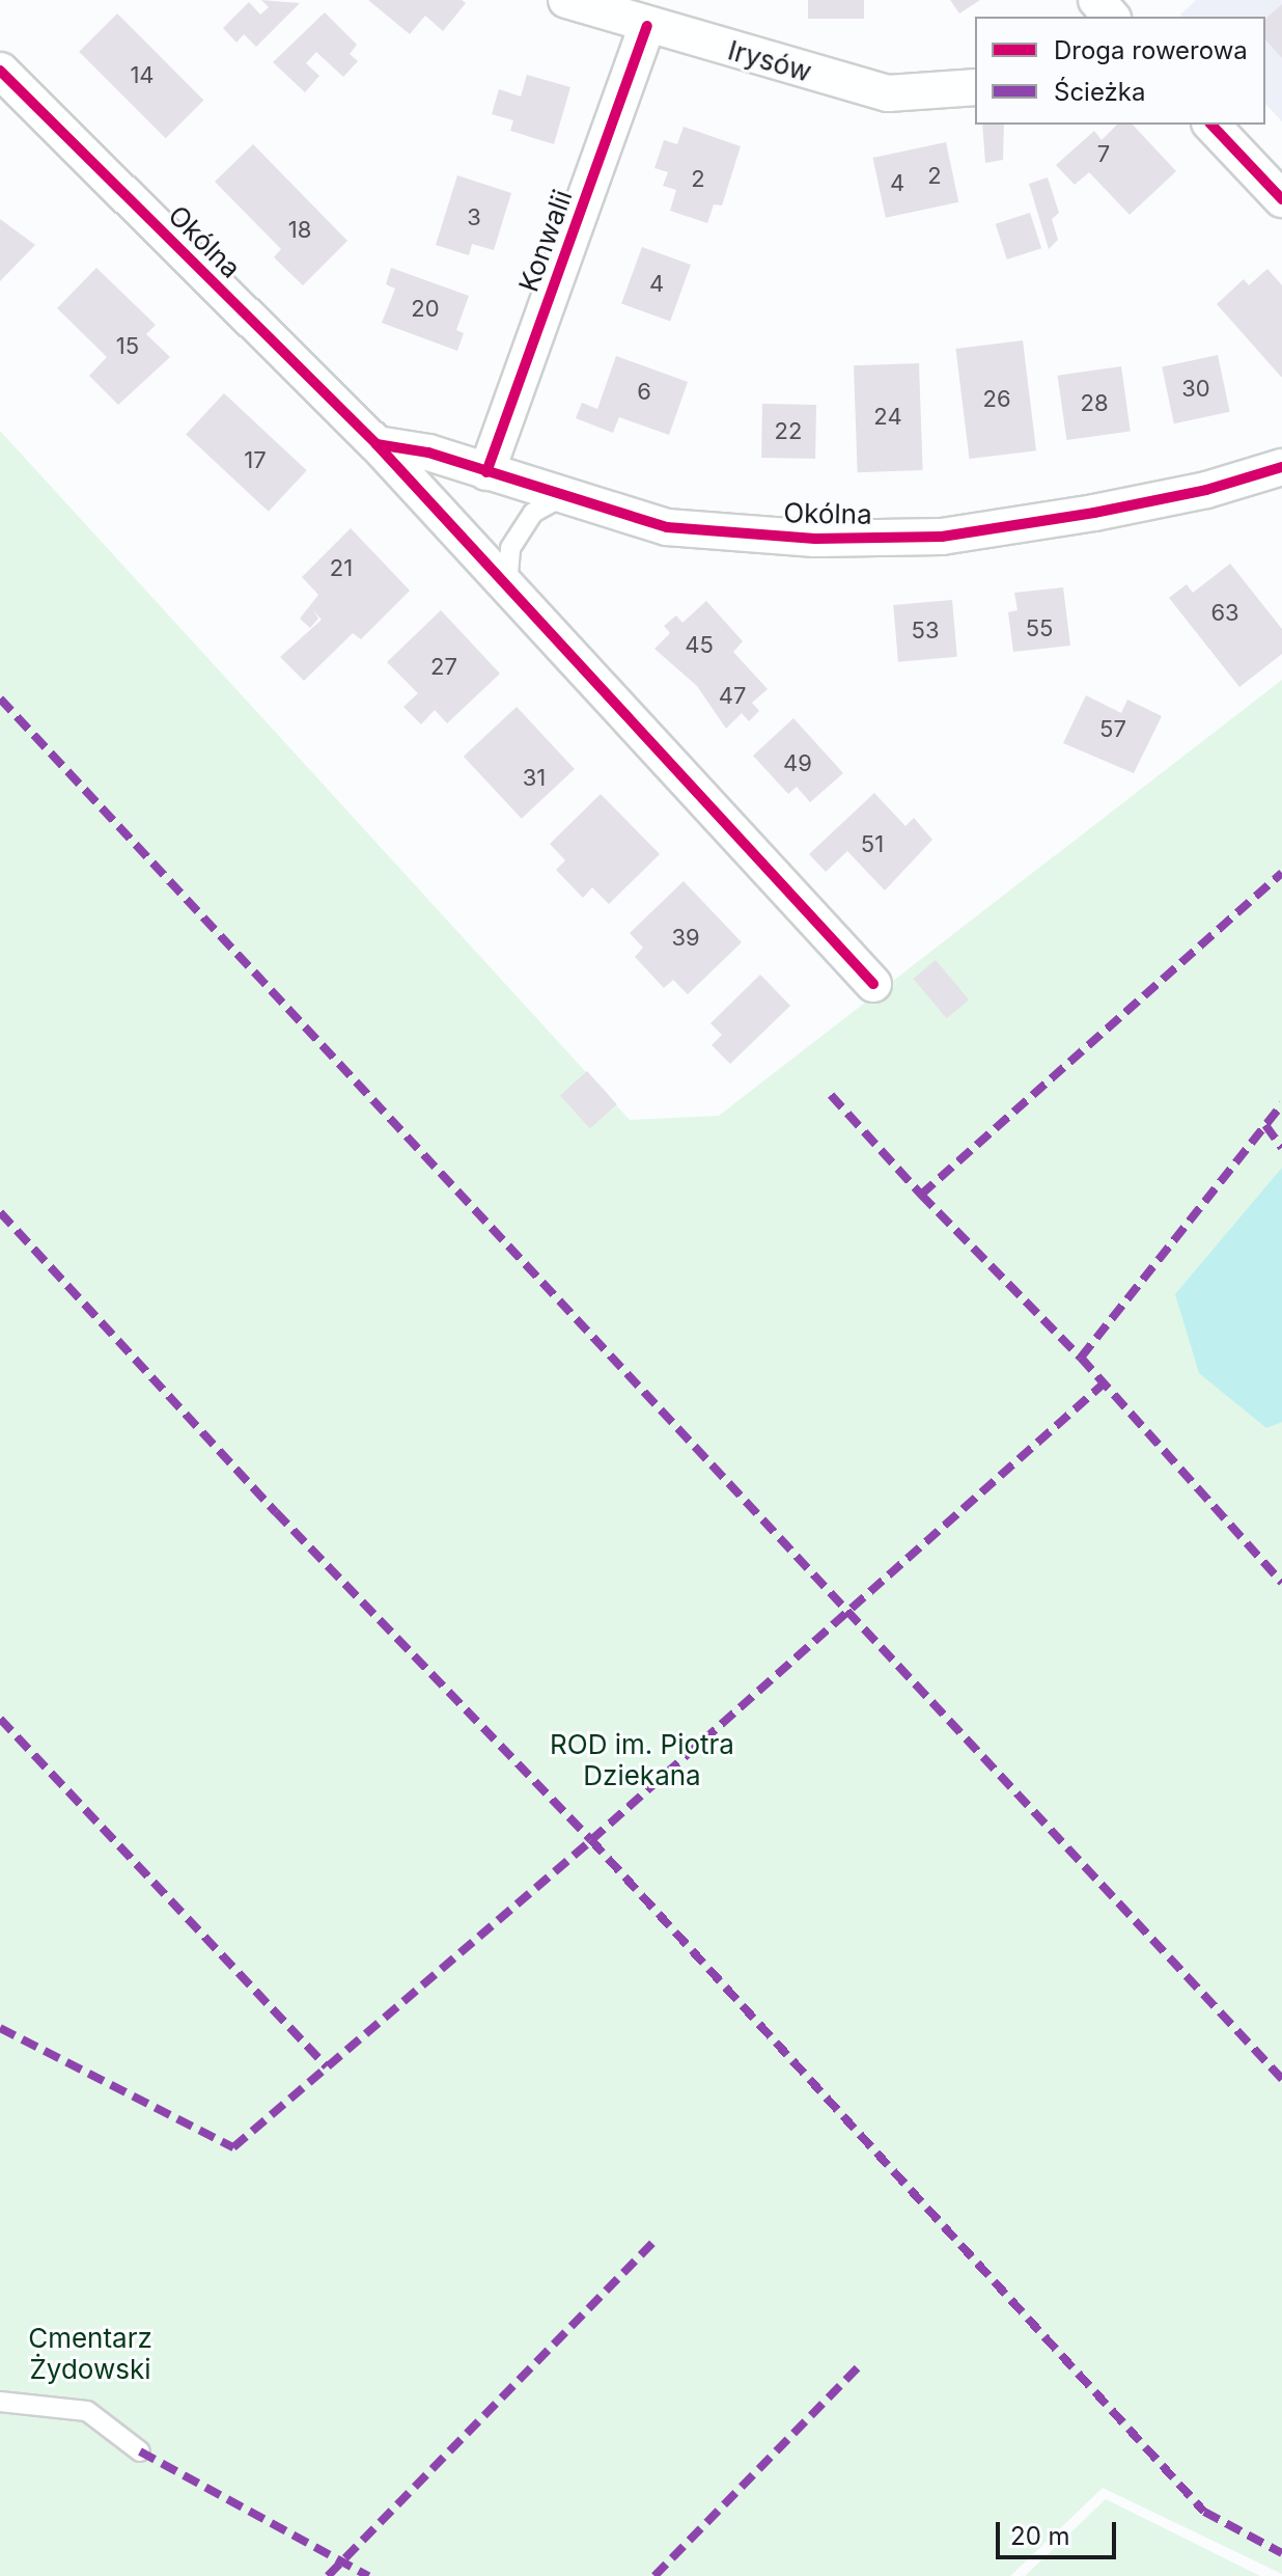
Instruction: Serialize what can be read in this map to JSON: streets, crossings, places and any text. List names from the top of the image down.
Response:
{
  "streets": {
    "street": ["Irysów", "Konwalii", "Okólna"]
  },
  "crossings": [
    ["Irysów", "Konwalii"],
    ["Konwalii", "Okólna"]
  ],
  "parks": ["ROD im. Piotra Dziekana", "Cmentarz Żydowski"],
  "house_numbers": [
    "14",
    "7",
    "2",
    "2",
    "4",
    "3",
    "18",
    "4",
    "20",
    "15",
    "30",
    "6",
    "26",
    "28",
    "24",
    "22",
    "17",
    "21",
    "63",
    "55",
    "53",
    "45",
    "27",
    "47",
    "57",
    "49",
    "31",
    "51",
    "39"
  ],
  "legend": ["Droga rowerowa", "Ścieżka"],
  "scale_bar": "20 m"
}
